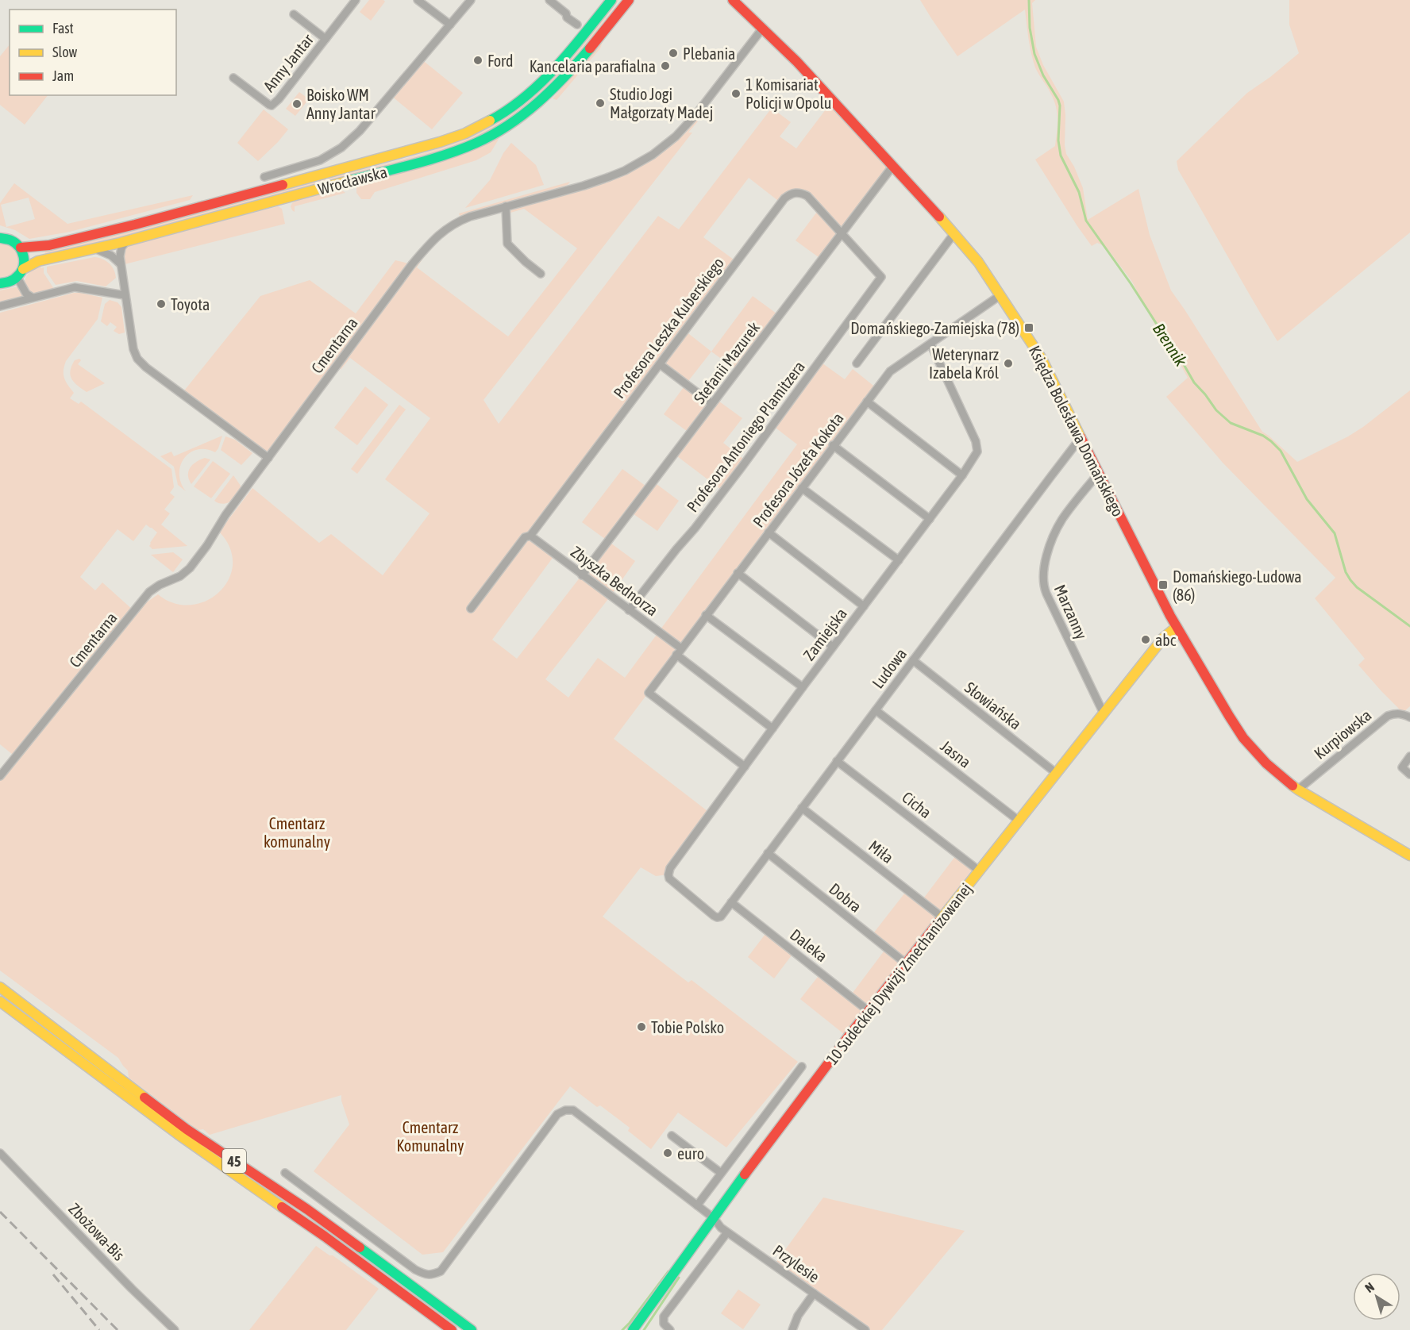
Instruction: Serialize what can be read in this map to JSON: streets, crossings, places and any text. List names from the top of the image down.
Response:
{
  "streets": {
    "main road": [
      "Wrocławska",
      "Księdza Bolesława Domańskiego",
      "10 Sudeckiej Dywizji Zmechanizowanej",
      "45"
    ],
    "street": [
      "Anny Jantar",
      "Profesora Leszka Kuberskiego",
      "Cmentarna",
      "Stefanii Mazurek",
      "Profesora Antoniego Plamitzera",
      "Profesora Józefa Kokota",
      "Zbyszka Bednorza",
      "Marzanny",
      "Zamiejska",
      "Ludowa",
      "Słowiańska",
      "Kurpiowska",
      "Jasna",
      "Cicha",
      "Miła",
      "Dobra",
      "Daleka",
      "Zbożowa-Bis",
      "Przylesie"
    ]
  },
  "crossings": [
    ["Profesora Leszka Kuberskiego", "Stefanii Mazurek"],
    ["Profesora Leszka Kuberskiego", "Profesora Antoniego Plamitzera"],
    ["Profesora Leszka Kuberskiego", "Zbyszka Bednorza"],
    ["Cmentarna", "Księdza Bolesława Domańskiego"],
    ["Stefanii Mazurek", "Księdza Bolesława Domańskiego"],
    ["Stefanii Mazurek", "Zbyszka Bednorza"],
    ["Księdza Bolesława Domańskiego", "Profesora Józefa Kokota"],
    ["Księdza Bolesława Domańskiego", "Marzanny"],
    ["Księdza Bolesława Domańskiego", "Ludowa"],
    ["Księdza Bolesława Domańskiego", "Kurpiowska"],
    ["Księdza Bolesława Domańskiego", "10 Sudeckiej Dywizji Zmechanizowanej"],
    ["Profesora Antoniego Plamitzera", "Zbyszka Bednorza"],
    ["Profesora Józefa Kokota", "Zbyszka Bednorza"],
    ["Profesora Józefa Kokota", "Zamiejska"],
    ["Zbyszka Bednorza", "Zamiejska"],
    ["Marzanny", "10 Sudeckiej Dywizji Zmechanizowanej"],
    ["Zamiejska", "Ludowa"],
    ["Ludowa", "Słowiańska"],
    ["Ludowa", "Jasna"],
    ["Ludowa", "Cicha"],
    ["Ludowa", "Miła"],
    ["Ludowa", "Dobra"],
    ["Ludowa", "Daleka"],
    ["Słowiańska", "10 Sudeckiej Dywizji Zmechanizowanej"],
    ["Jasna", "10 Sudeckiej Dywizji Zmechanizowanej"],
    ["Cicha", "10 Sudeckiej Dywizji Zmechanizowanej"],
    ["Miła", "10 Sudeckiej Dywizji Zmechanizowanej"],
    ["Dobra", "10 Sudeckiej Dywizji Zmechanizowanej"],
    ["Daleka", "10 Sudeckiej Dywizji Zmechanizowanej"],
    ["10 Sudeckiej Dywizji Zmechanizowanej", "Przylesie"]
  ],
  "water": ["Brennik"],
  "parks": ["Cmentarz komunalny", "Cmentarz Komunalny"],
  "places": {
    "other": [
      "Plebania",
      "Ford",
      "Kancelaria parafialna",
      "1 Komisariat Policji w Opolu",
      "Studio Jogi Małgorzaty Madej",
      "Boisko WM Anny Jantar",
      "Toyota",
      "Weterynarz Izabela Król",
      "abc",
      "Tobie Polsko",
      "euro"
    ],
    "transit": ["Domańskiego-Zamiejska (78)", "Domańskiego-Ludowa (86)"]
  },
  "legend": ["Fast", "Slow", "Jam"],
  "north": "top left"
}
